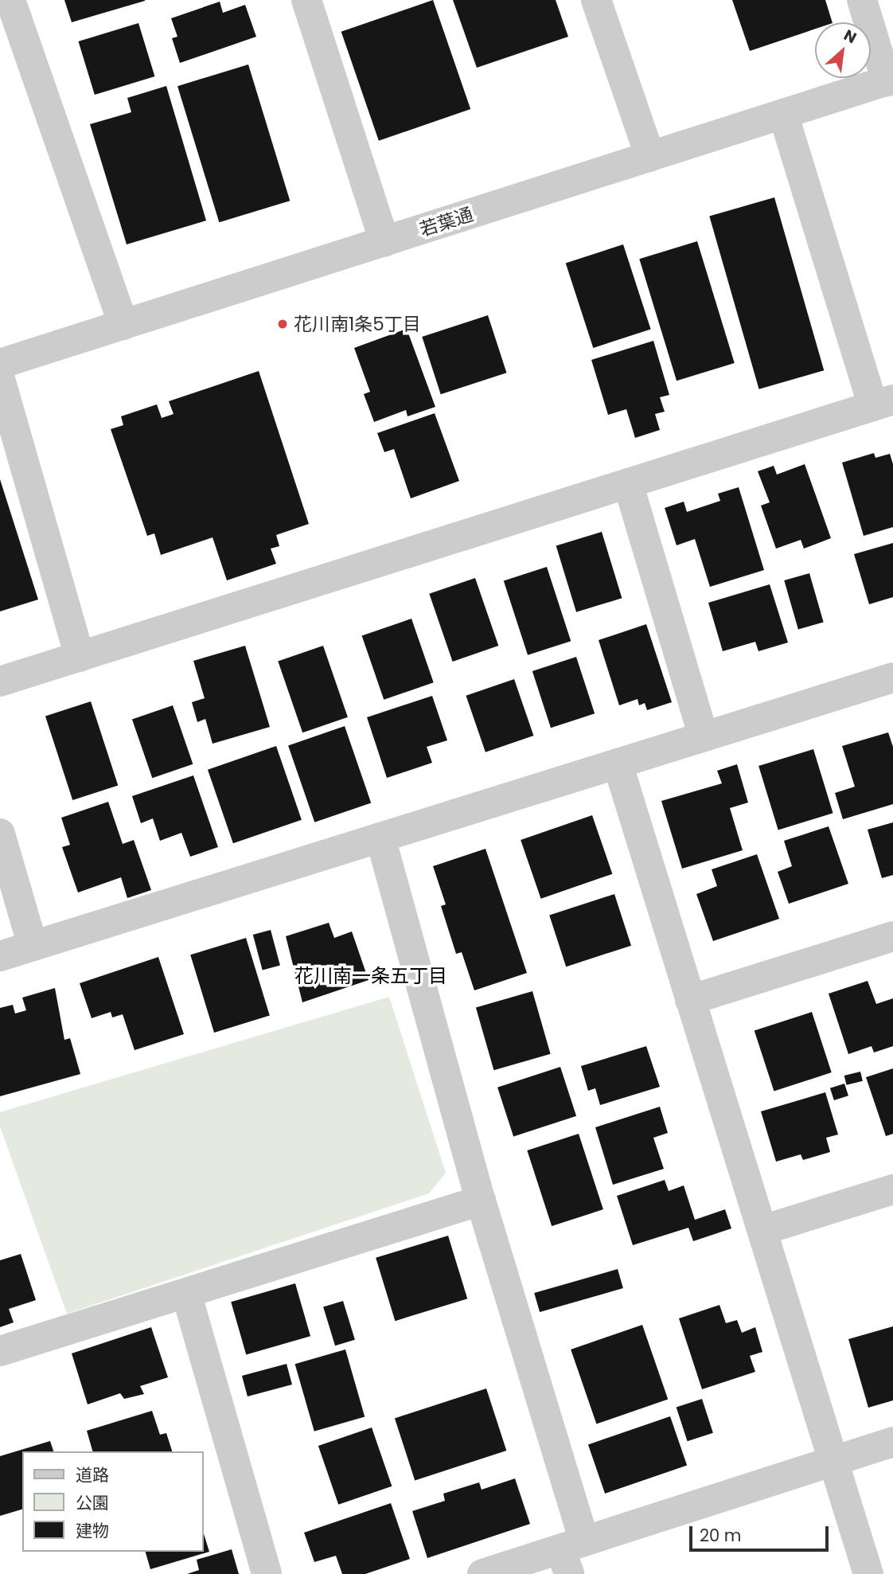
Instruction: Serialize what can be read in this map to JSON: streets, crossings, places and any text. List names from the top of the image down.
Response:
{
  "streets": {
    "street": ["若葉通"]
  },
  "districts": ["花川南一条五丁目"],
  "places": ["花川南1条5丁目"],
  "legend": ["道路", "公園", "建物"],
  "scale_bar": "20 m",
  "north": "top right"
}
